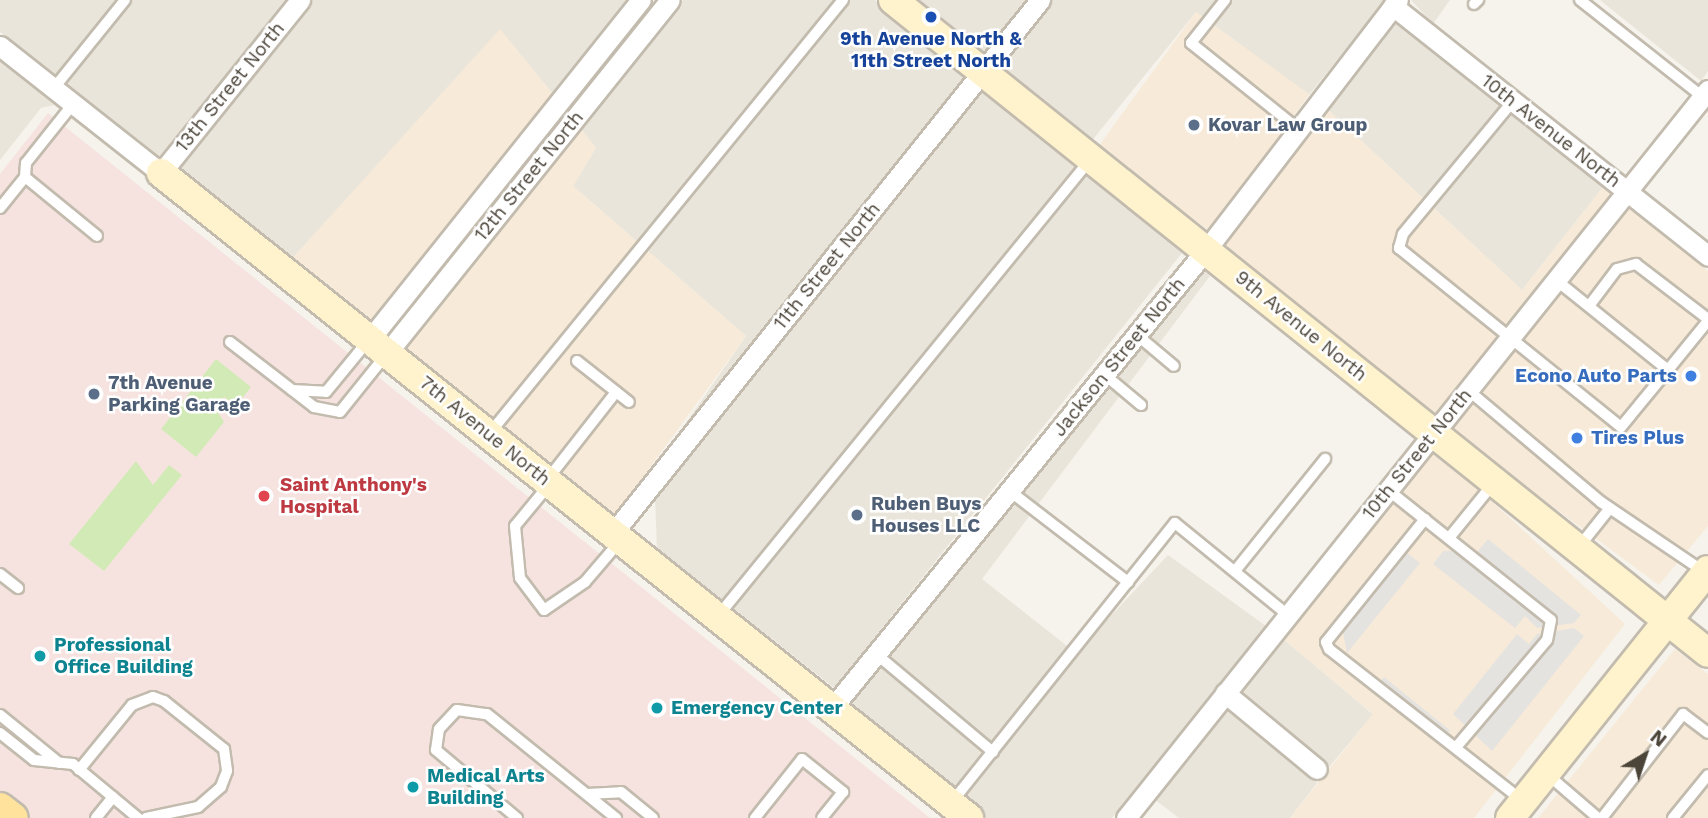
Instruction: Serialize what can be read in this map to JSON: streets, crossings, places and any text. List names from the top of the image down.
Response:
{
  "streets": {
    "street": [
      "13th Street North",
      "10th Avenue North",
      "12th Street North",
      "11th Street North",
      "9th Avenue North",
      "Jackson Street North",
      "7th Avenue North",
      "10th Street North"
    ]
  },
  "crossings": [
    ["13th Street North", "7th Avenue North"],
    ["10th Avenue North", "Jackson Street North"],
    ["10th Avenue North", "10th Street North"],
    ["12th Street North", "7th Avenue North"],
    ["11th Street North", "9th Avenue North"],
    ["11th Street North", "7th Avenue North"],
    ["9th Avenue North", "Jackson Street North"],
    ["9th Avenue North", "10th Street North"],
    ["Jackson Street North", "7th Avenue North"]
  ],
  "places": [
    "9th Avenue North & 11th Street North",
    "Kovar Law Group",
    "Econo Auto Parts",
    "7th Avenue Parking Garage",
    "Tires Plus",
    "Saint Anthony's Hospital",
    "Ruben Buys Houses LLC",
    "Professional Office Building",
    "Emergency Center",
    "Medical Arts Building"
  ],
  "north": "top right"
}
